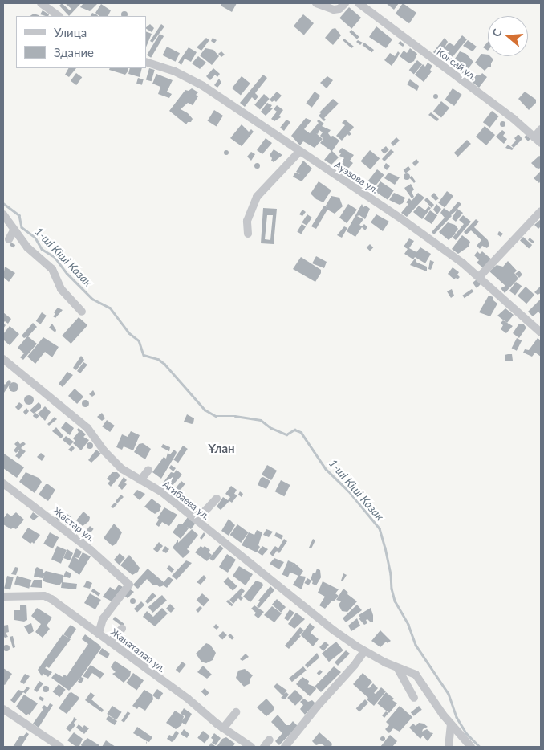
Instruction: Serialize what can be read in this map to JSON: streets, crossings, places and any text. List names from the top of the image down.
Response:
{
  "streets": {
    "street": [
      "Коксай ул.",
      "Ауэзова ул.",
      "Агибаева ул.",
      "Жастар ул.",
      "Жанаталап ул."
    ]
  },
  "crossings": [
    ["Жастар ул.", "Жанаталап ул."]
  ],
  "districts": ["Ұлан"],
  "water": ["1-ші Кіші Казак"],
  "legend": ["Улица", "Здание"],
  "north": "left"
}
